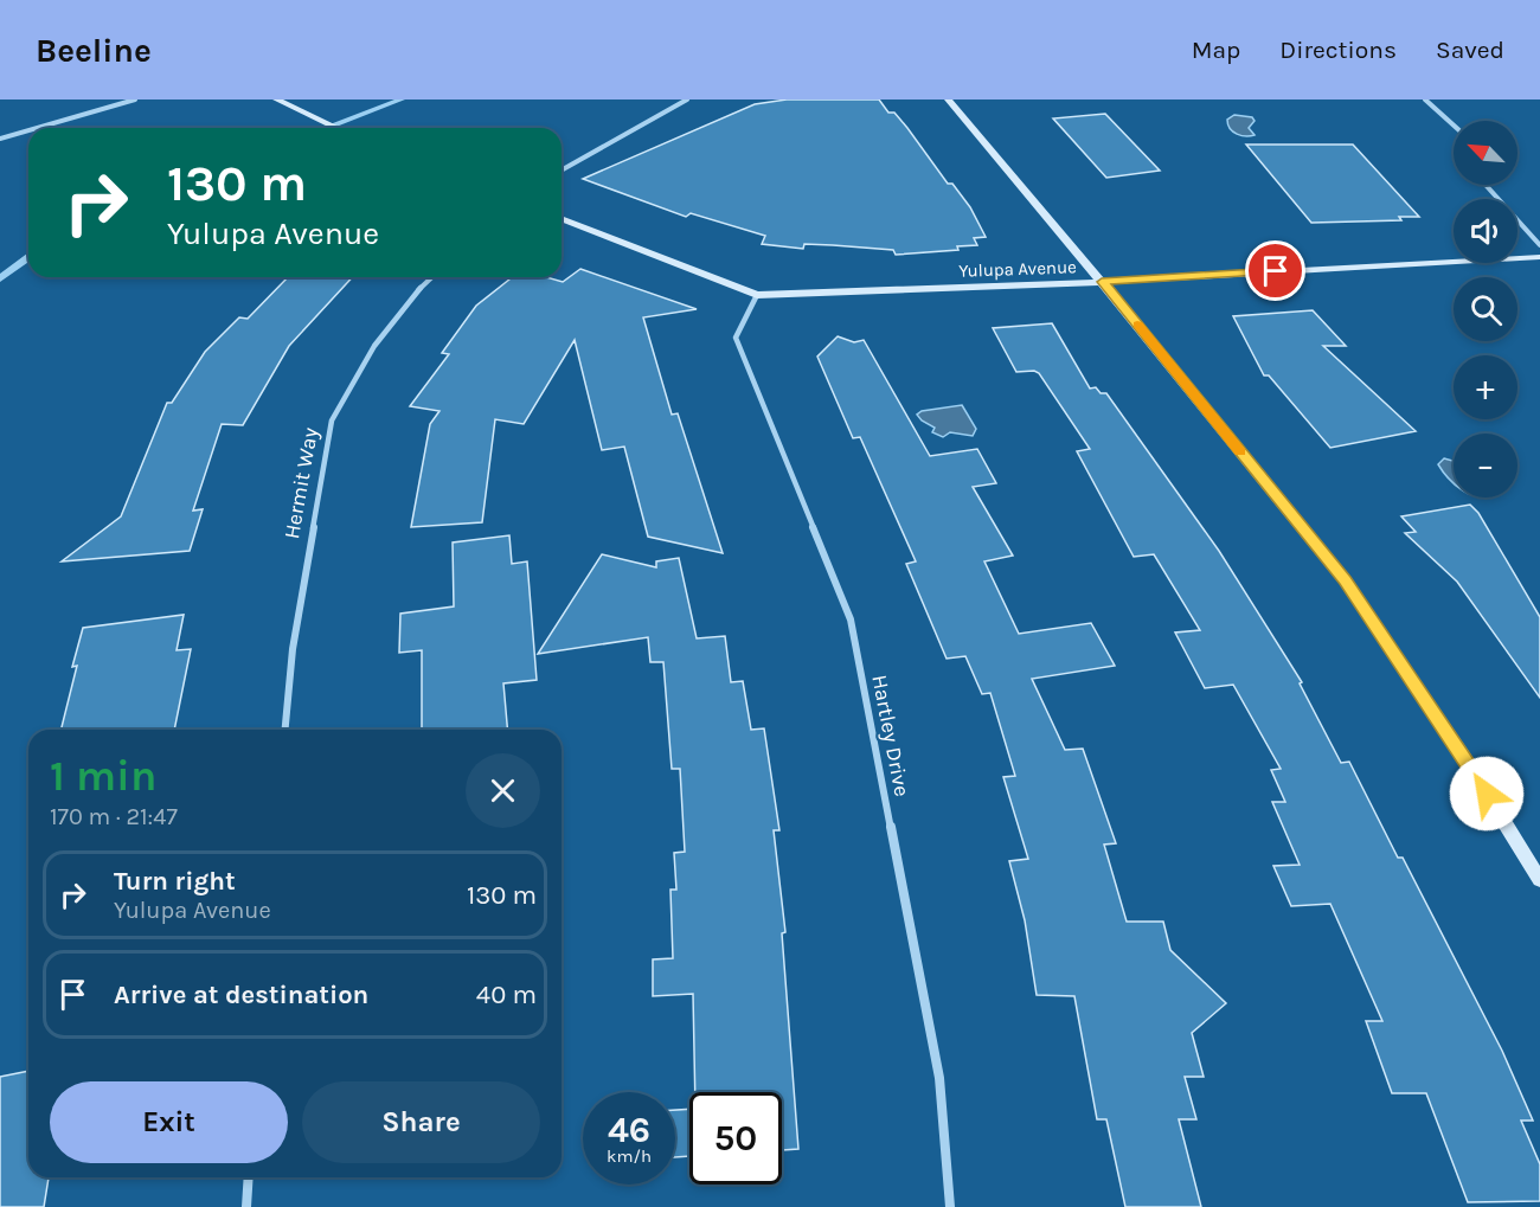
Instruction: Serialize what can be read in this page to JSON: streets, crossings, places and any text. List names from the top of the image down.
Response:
{
  "streets": {
    "street": ["Yulupa Avenue", "Hermit Way", "Hartley Drive"]
  },
  "crossings": [
    ["Yulupa Avenue", "Hartley Drive"]
  ],
  "north": "top left",
  "page": {
    "header": "Beeline",
    "nav": ["Map", "Directions", "Saved"],
    "map_buttons": ["+", "−"],
    "turn": ["130 m", "Yulupa Avenue"],
    "heading": ["1 min", "170 m · 21:47"],
    "list": [
      {
        "name": "Turn right",
        "note": "Yulupa Avenue",
        "value": "130 m"
      },
      {
        "name": "Arrive at destination",
        "value": "40 m"
      }
    ],
    "buttons": ["Exit", "Share"],
    "speed": "46 km/h",
    "limit": "50"
  }
}
